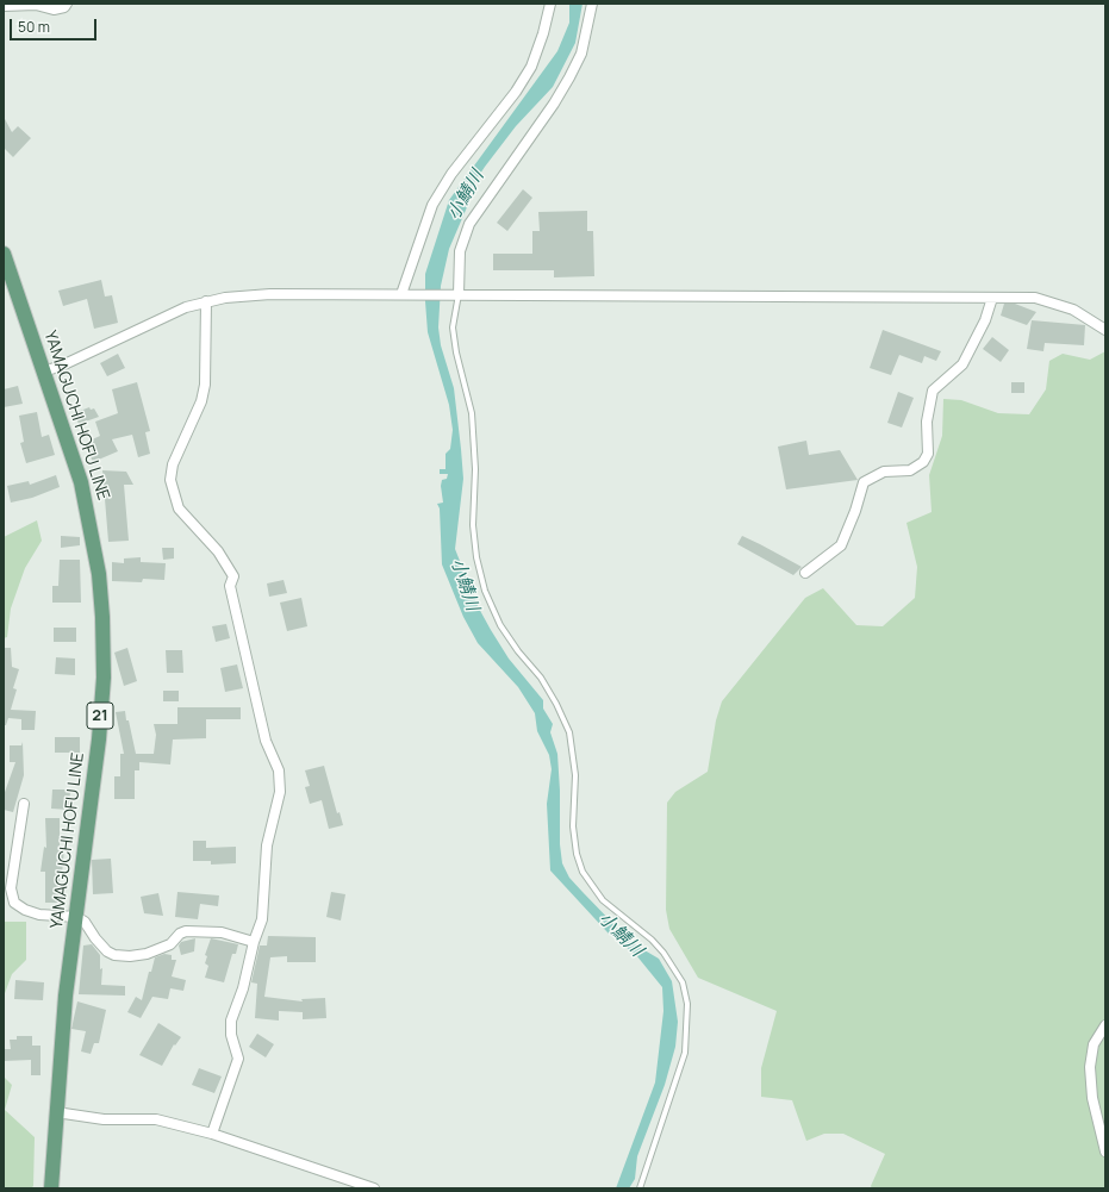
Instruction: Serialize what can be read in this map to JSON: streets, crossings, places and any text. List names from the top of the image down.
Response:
{
  "streets": {
    "main road": ["YAMAGUCHI HOFU LINE", "21"]
  },
  "water": ["小鯖川"],
  "scale_bar": "50 m"
}
